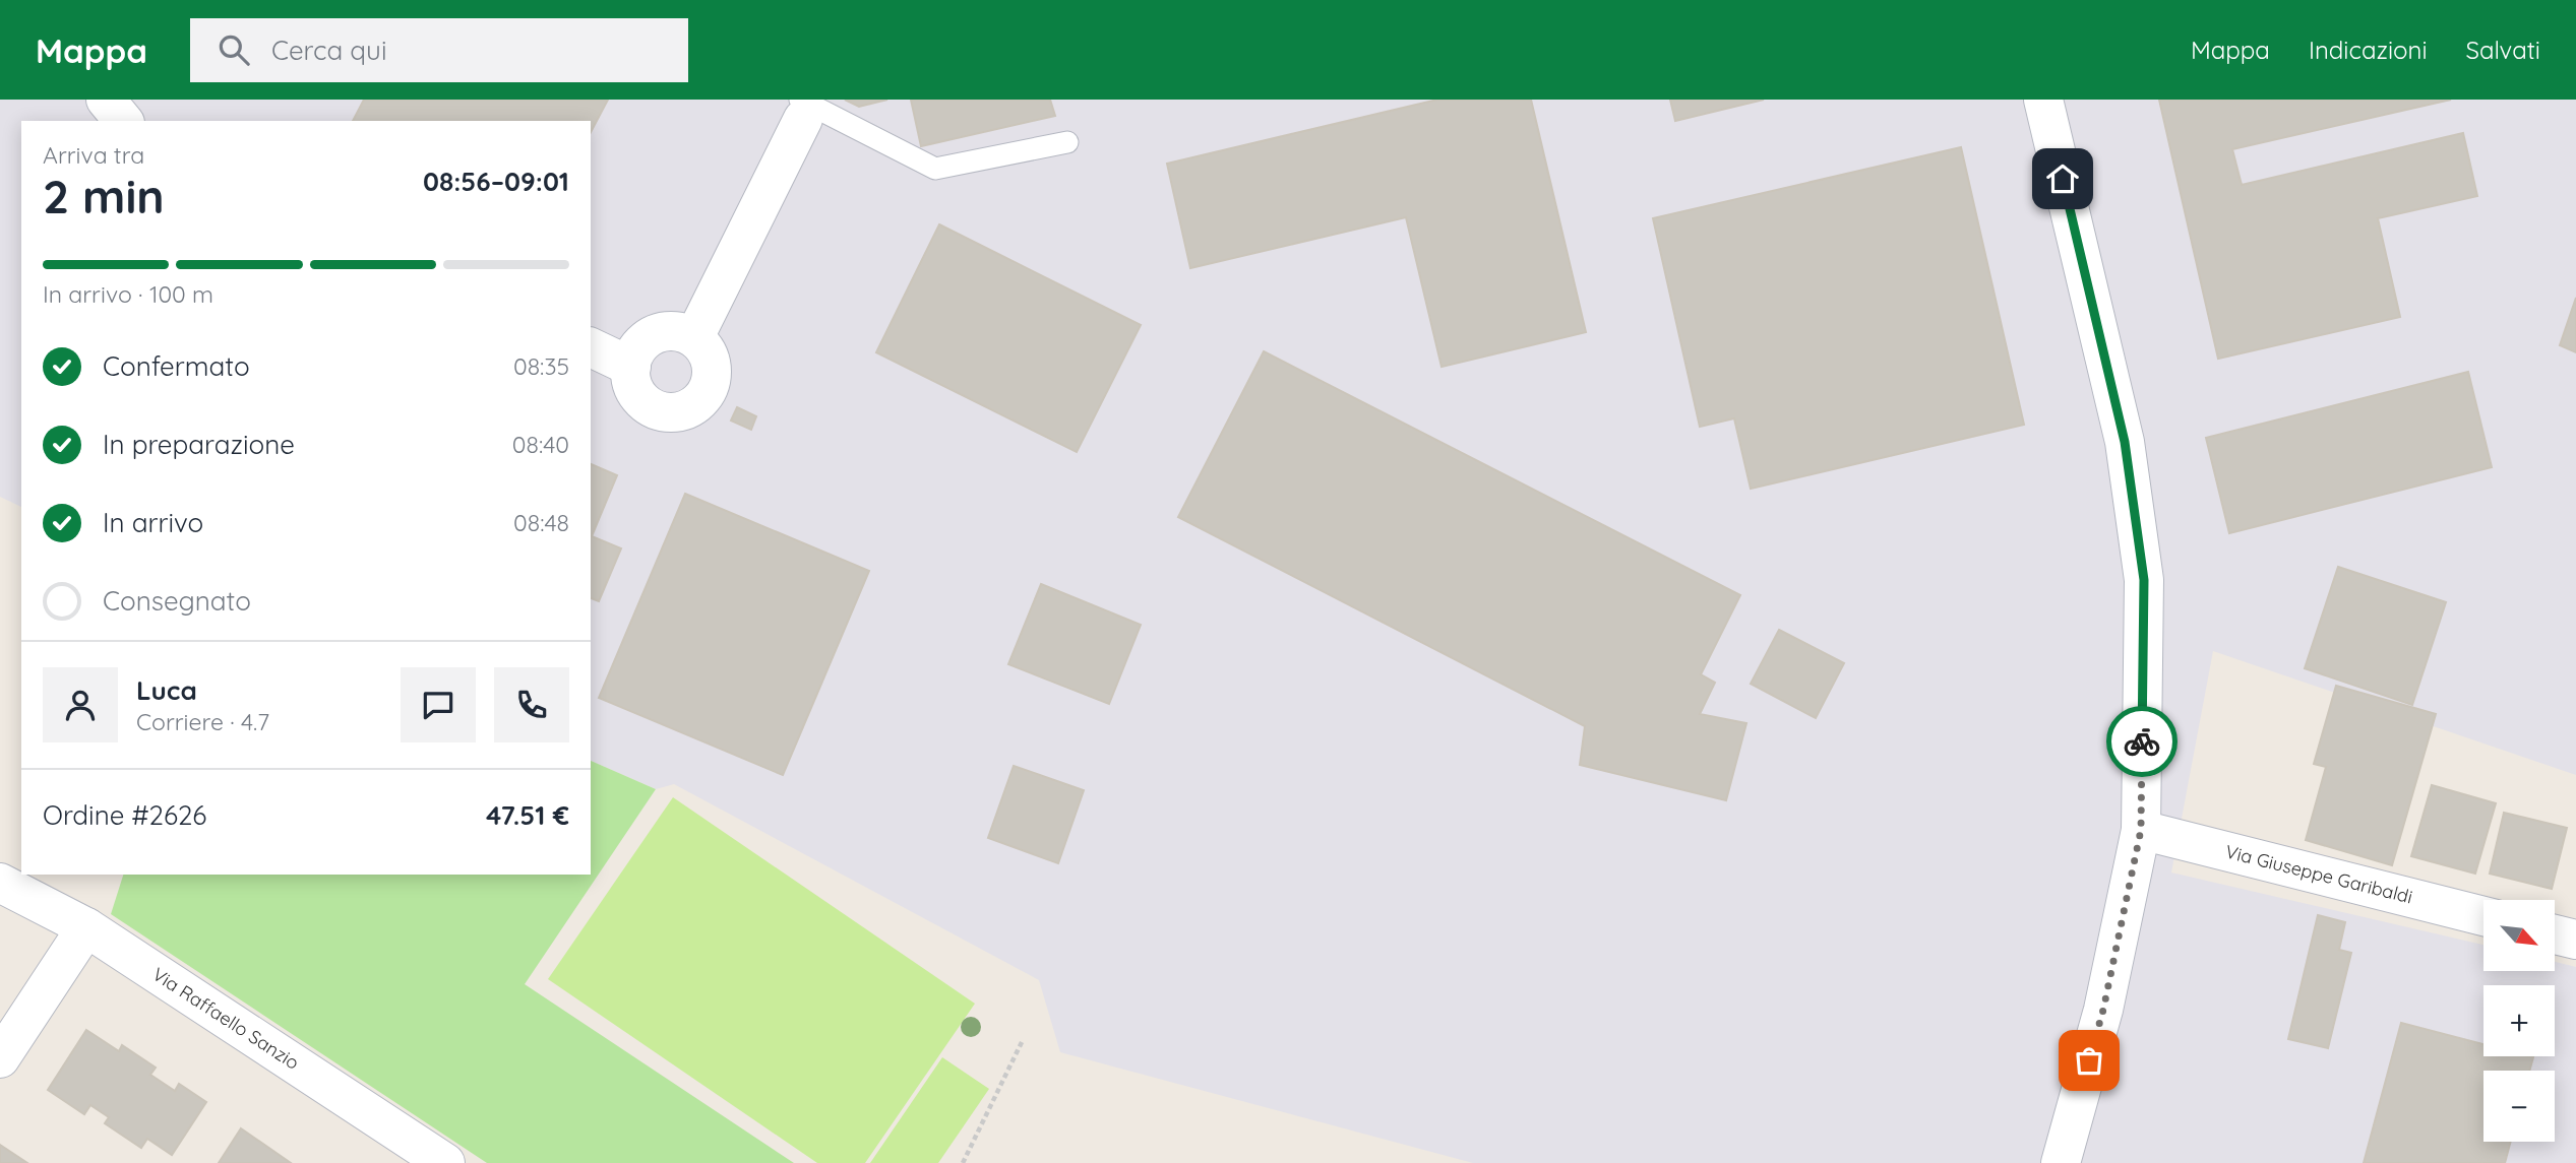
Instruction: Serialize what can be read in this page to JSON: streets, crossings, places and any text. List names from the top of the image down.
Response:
{
  "streets": {
    "street": ["Via Giuseppe Garibaldi", "Via Raffaello Sanzio"]
  },
  "north": "bottom right",
  "page": {
    "header": "Mappa",
    "search": "Cerca qui",
    "nav": ["Mappa", "Indicazioni", "Salvati"],
    "heading": ["2 min", "Arriva tra", "08:56–09:01"],
    "panel": [
      "Luca",
      "Corriere · 4.7",
      "Ordine #2626",
      "47.51 €"
    ],
    "bar": "In arrivo · 100 m",
    "list": [
      ["Confermato", "08:35"],
      ["In preparazione", "08:40"],
      ["In arrivo", "08:48"],
      "Consegnato"
    ],
    "map_buttons": ["+", "−"]
  }
}
